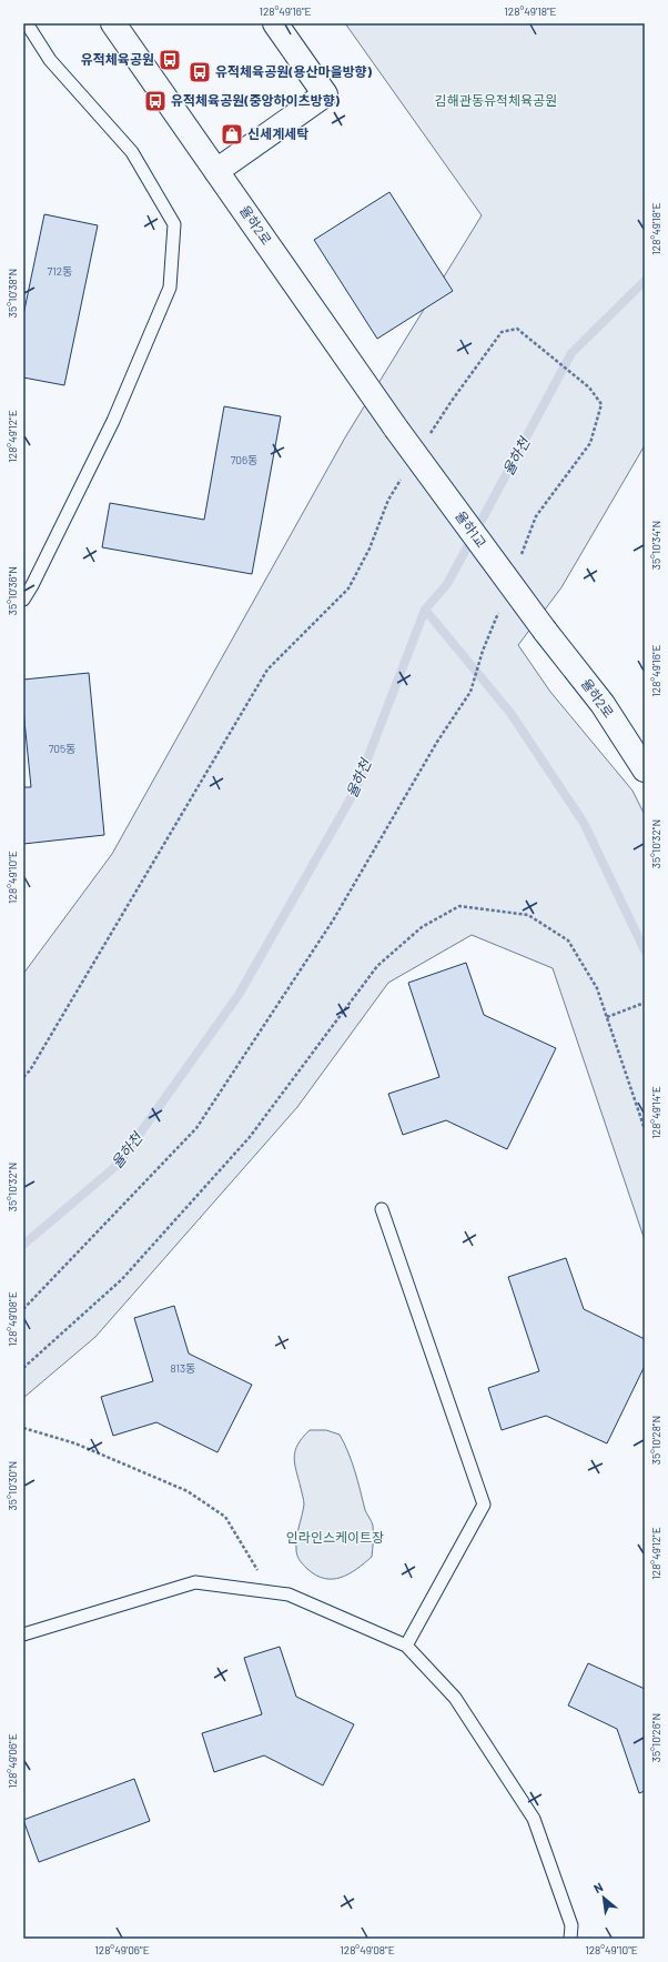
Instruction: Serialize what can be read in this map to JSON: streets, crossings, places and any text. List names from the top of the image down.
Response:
{
  "streets": {
    "street": ["율하2로", "율하1교"]
  },
  "crossings": [
    ["율하2로", "율하1교"]
  ],
  "water": ["율하천"],
  "parks": ["김해관동유적체육공원", "인라인스케이트장"],
  "places": {
    "bus stop": ["유적체육공원", "유적체육공원(용산마을방향)", "유적체육공원(중앙하이츠방향)"],
    "shop": ["신세계세탁"]
  },
  "house_numbers": [
    "712동",
    "706동",
    "705동",
    "813동"
  ],
  "north": "top left",
  "coordinates": [
    "128°49'16\"E",
    "128°49'18\"E",
    "35°10'38\"N",
    "128°49'12\"E",
    "35°10'34\"N",
    "35°10'36\"N",
    "35°10'32\"N",
    "128°49'10\"E",
    "128°49'14\"E",
    "128°49'08\"E",
    "35°10'28\"N",
    "35°10'30\"N",
    "35°10'26\"N",
    "128°49'06\"E"
  ]
}
